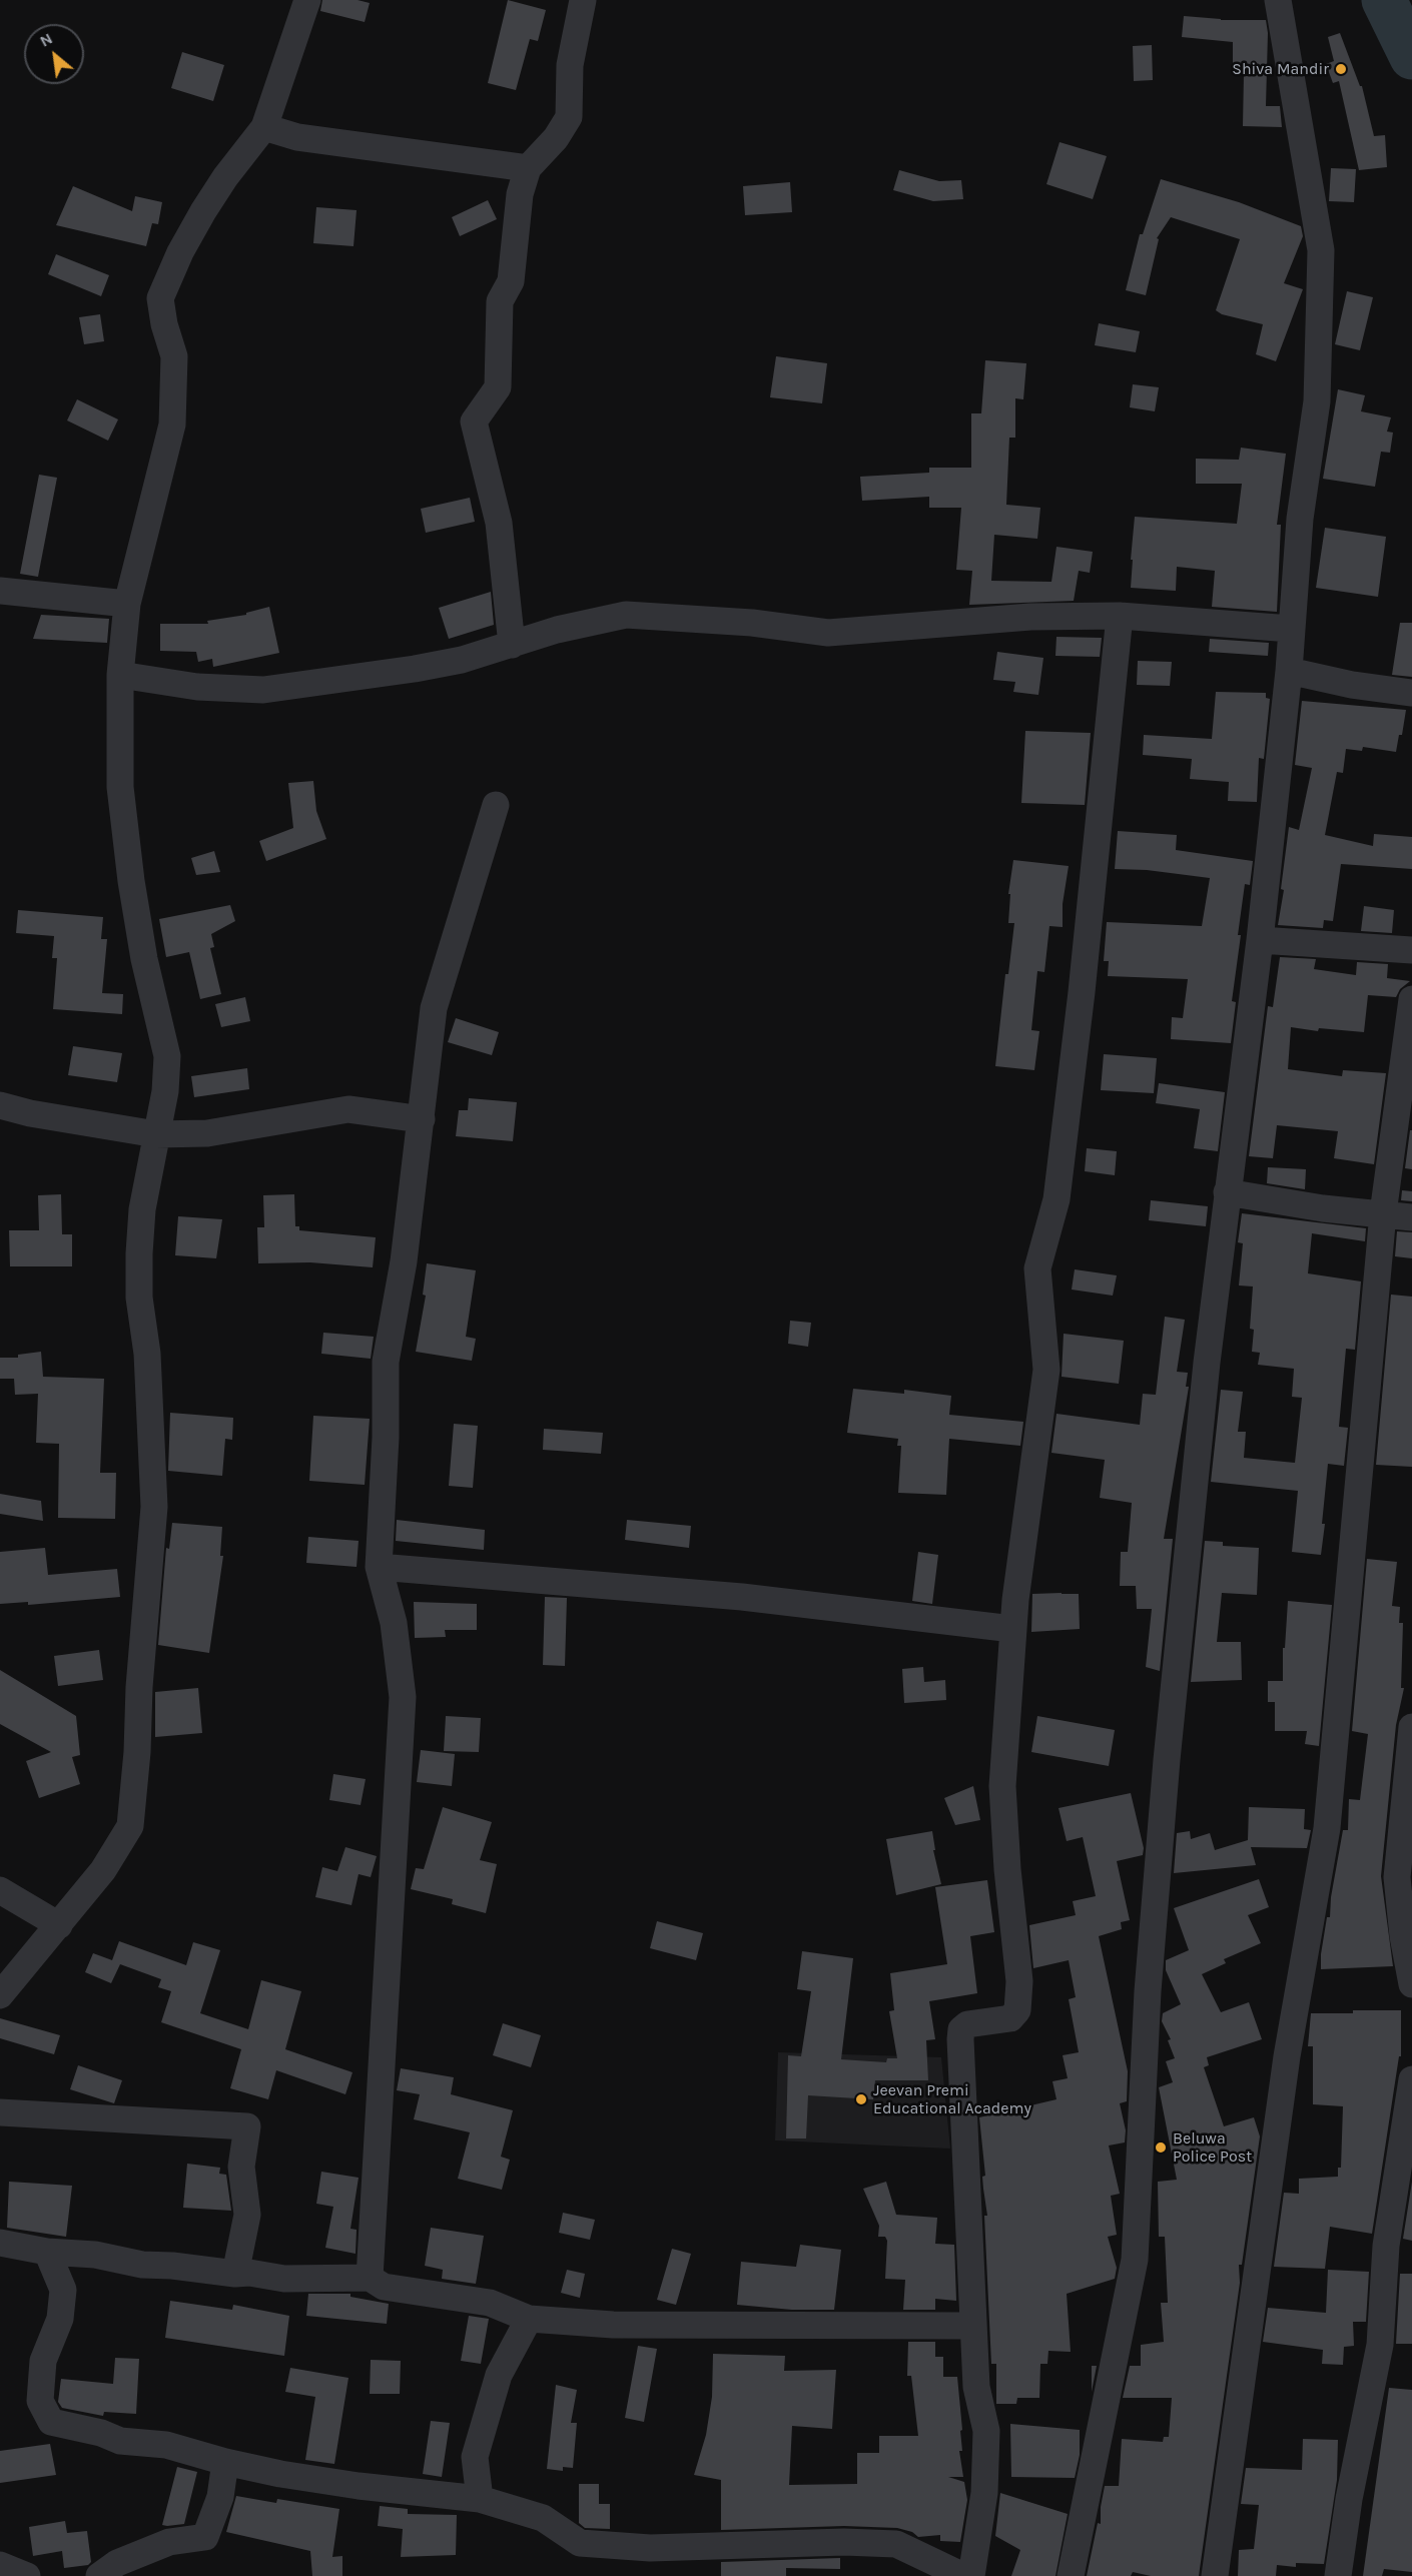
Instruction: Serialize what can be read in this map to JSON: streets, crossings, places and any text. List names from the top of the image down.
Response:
{
  "places": ["Shiva Mandir", "Jeevan Premi Educational Academy", "Beluwa Police Post"],
  "north": "top left"
}
